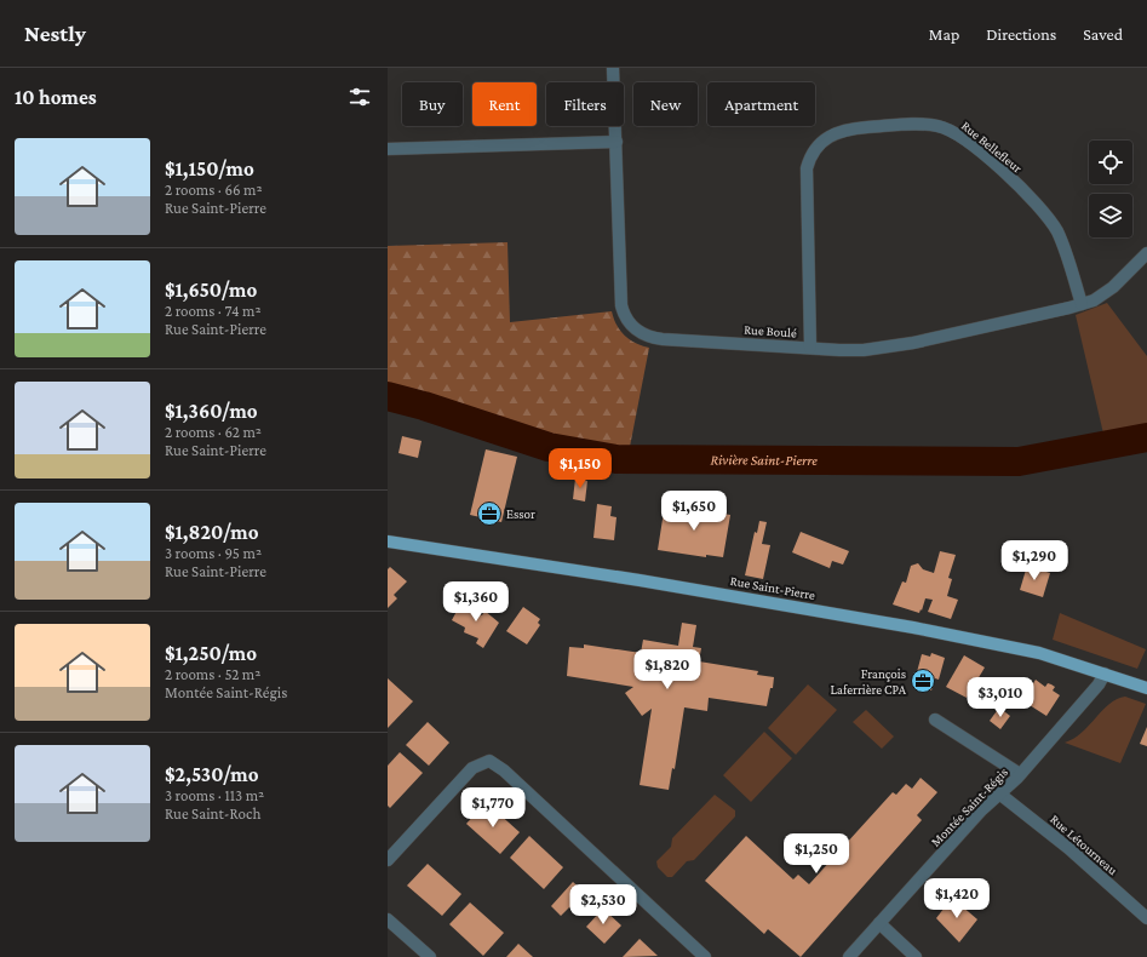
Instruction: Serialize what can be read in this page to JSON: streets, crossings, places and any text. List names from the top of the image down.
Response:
{
  "streets": {
    "main road": ["Rue Saint-Pierre"],
    "street": [
      "Rue Bellefleur",
      "Rue Boulé",
      "Montée Saint-Régis",
      "Rue Létourneau"
    ]
  },
  "crossings": [
    ["Rue Bellefleur", "Rue Boulé"],
    ["Rue Saint-Pierre", "Montée Saint-Régis"],
    ["Montée Saint-Régis", "Rue Létourneau"]
  ],
  "water": ["Rivière Saint-Pierre"],
  "places": {
    "office": ["Essor", "François Laferrière CPA"]
  },
  "page": {
    "header": "Nestly",
    "nav": ["Map", "Directions", "Saved"],
    "heading": "10 homes",
    "chip": [
      "Buy",
      "Rent",
      "Filters",
      "New",
      "Apartment"
    ],
    "list": [
      {
        "name": "$1,150/mo",
        "note": "2 rooms · 66 m² · Rue Saint-Pierre"
      },
      {
        "name": "$1,650/mo",
        "note": "2 rooms · 74 m² · Rue Saint-Pierre"
      },
      {
        "name": "$1,360/mo",
        "note": "2 rooms · 62 m² · Rue Saint-Pierre"
      },
      {
        "name": "$1,820/mo",
        "note": "3 rooms · 95 m² · Rue Saint-Pierre"
      },
      {
        "name": "$1,250/mo",
        "note": "2 rooms · 52 m² · Montée Saint-Régis"
      },
      {
        "name": "$2,530/mo",
        "note": "3 rooms · 113 m² · Rue Saint-Roch"
      }
    ],
    "price": [
      "$1,150",
      "$1,650",
      "$1,290",
      "$1,360",
      "$1,820",
      "$3,010",
      "$1,770",
      "$1,250",
      "$1,420",
      "$2,530"
    ]
  }
}
